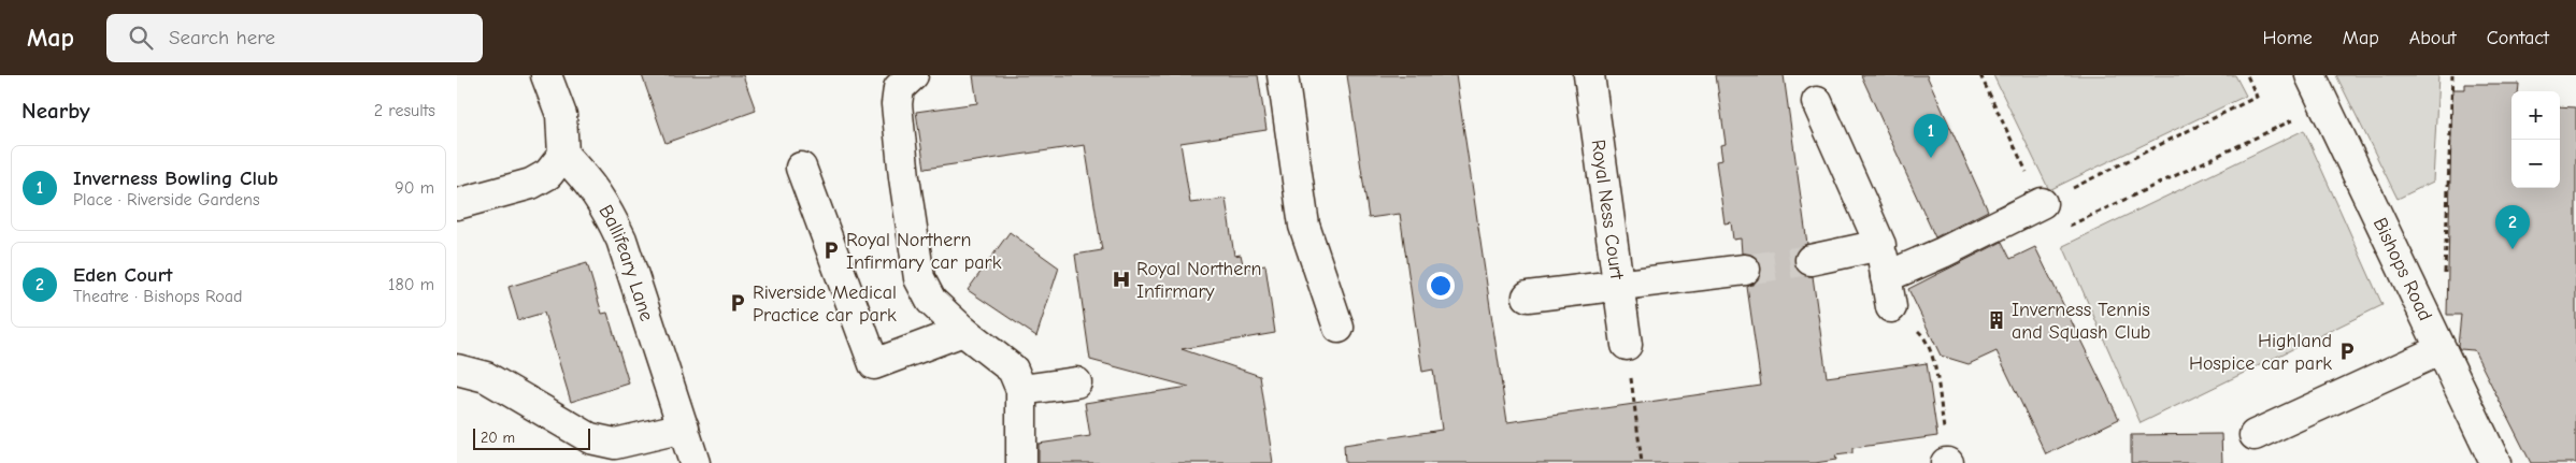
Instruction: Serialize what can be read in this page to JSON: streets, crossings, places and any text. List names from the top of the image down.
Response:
{
  "streets": {
    "street": ["Royal Ness Court", "Ballifeary Lane", "Bishops Road"]
  },
  "places": {
    "parking": ["Royal Northern Infirmary car park", "Riverside Medical Practice car park", "Highland Hospice car park"],
    "hospital": ["Royal Northern Infirmary"],
    "building": ["Inverness Tennis and Squash Club"]
  },
  "scale_bar": "20 m",
  "page": {
    "header": "Map",
    "search": "Search here",
    "nav": [
      "Home",
      "Map",
      "About",
      "Contact"
    ],
    "heading": ["Nearby", "2 results"],
    "map_buttons": ["+", "−"],
    "pins": ["1", "2"],
    "list": [
      {
        "mark": "1",
        "name": "Inverness Bowling Club",
        "note": "Place · Riverside Gardens",
        "value": "90 m"
      },
      {
        "mark": "2",
        "name": "Eden Court",
        "note": "Theatre · Bishops Road",
        "value": "180 m"
      }
    ],
    "scale": "20 m"
  }
}
